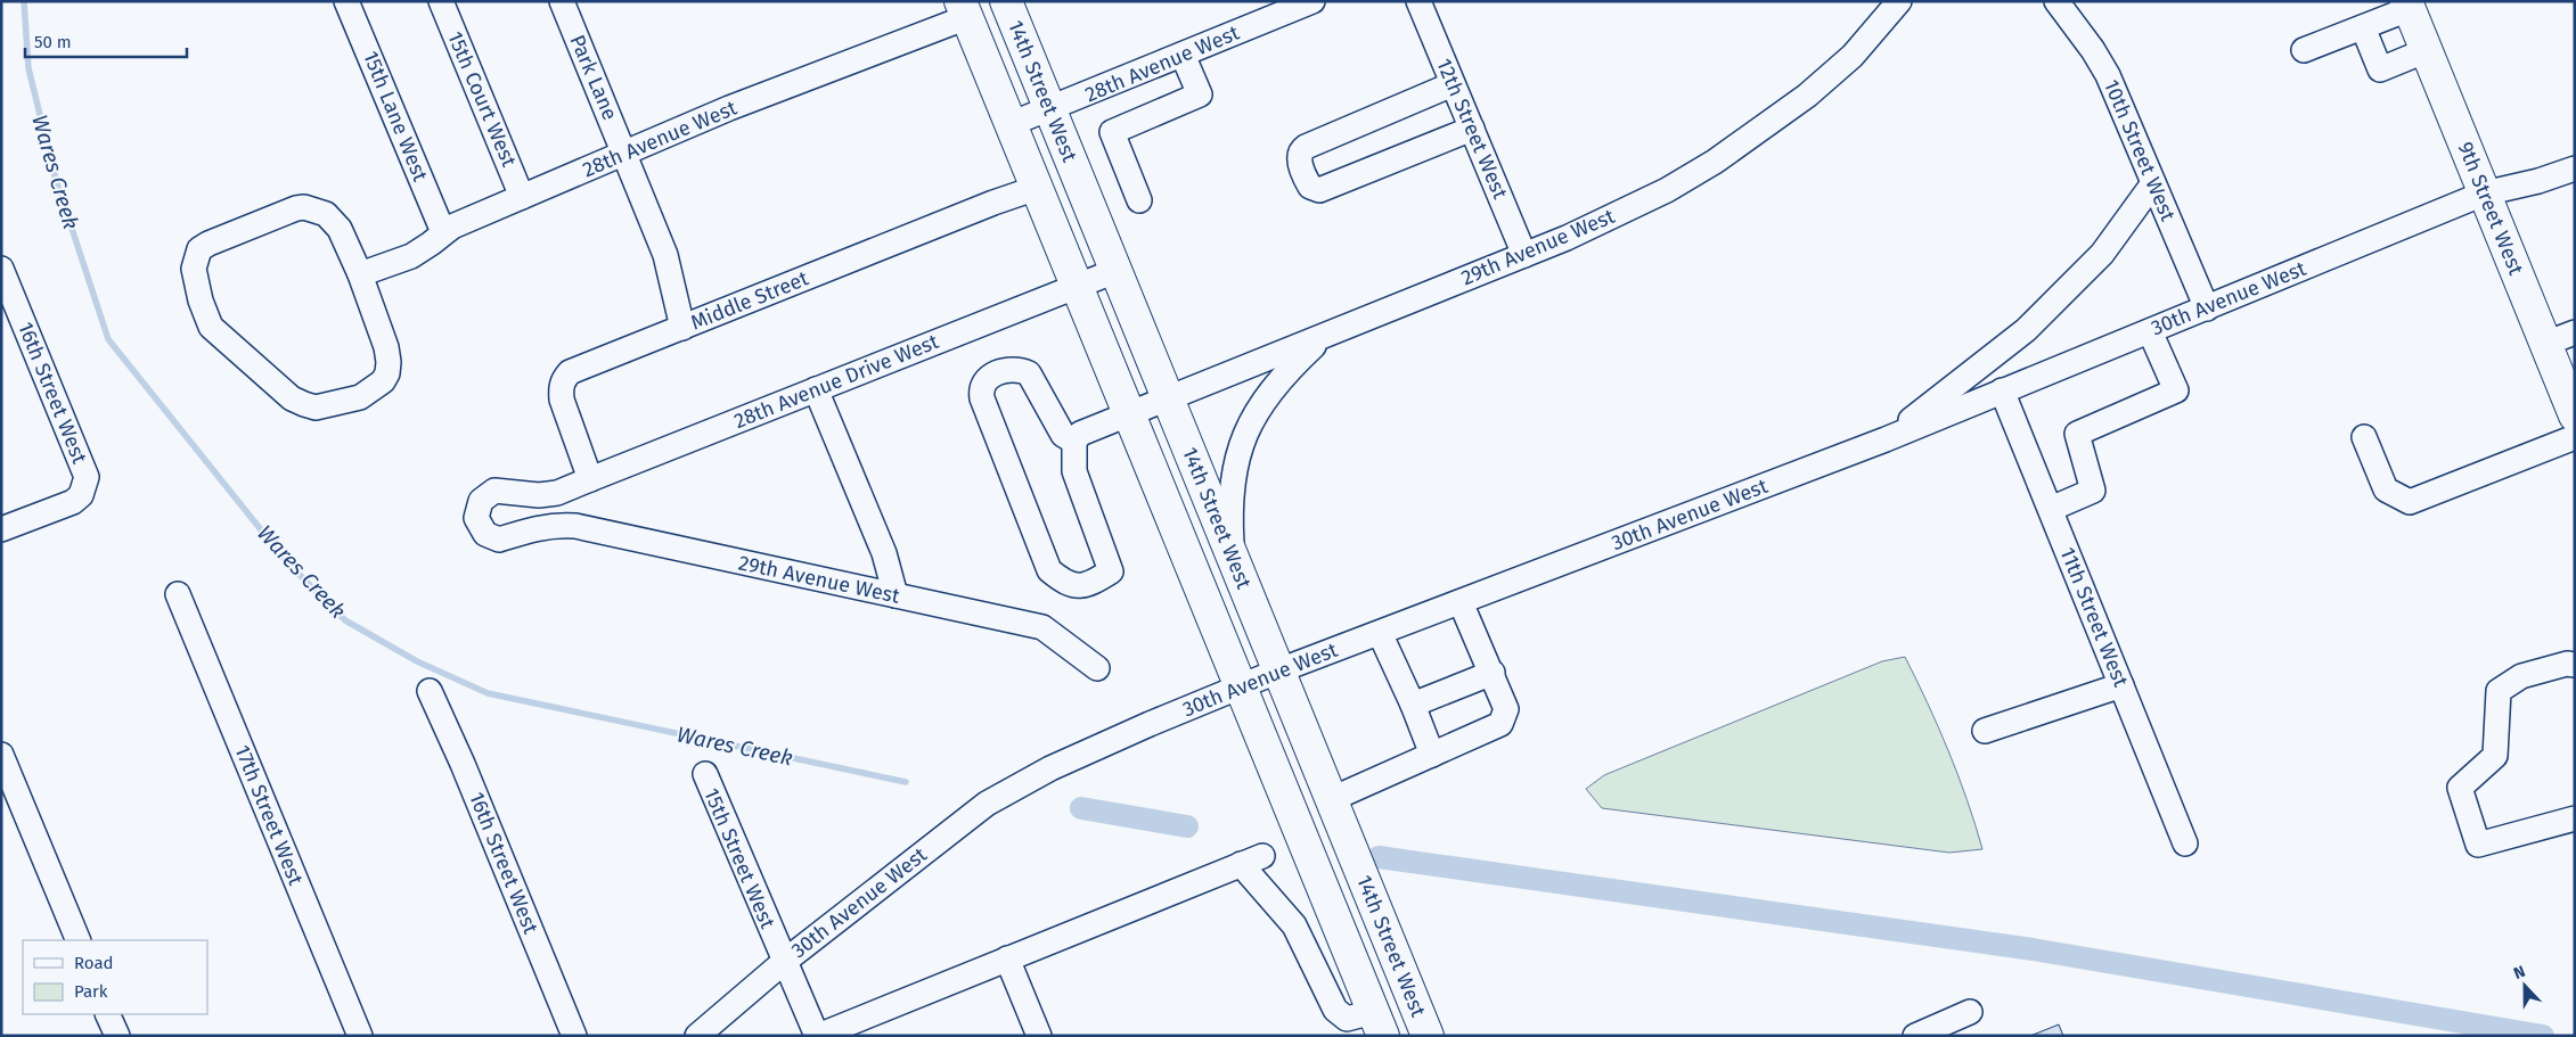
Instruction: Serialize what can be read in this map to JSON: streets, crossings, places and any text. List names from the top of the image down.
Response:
{
  "streets": {
    "main road": ["14th Street West", "9th Street West"],
    "street": [
      "28th Avenue West",
      "Park Lane",
      "15th Court West",
      "15th Lane West",
      "12th Street West",
      "10th Street West",
      "29th Avenue West",
      "30th Avenue West",
      "Middle Street",
      "28th Avenue Drive West",
      "16th Street West",
      "11th Street West",
      "17th Street West",
      "15th Street West"
    ]
  },
  "crossings": [
    ["28th Avenue West", "Park Lane"],
    ["28th Avenue West", "14th Street West"],
    ["28th Avenue West", "15th Court West"],
    ["28th Avenue West", "15th Lane West"],
    ["Park Lane", "Middle Street"],
    ["14th Street West", "29th Avenue West"],
    ["14th Street West", "30th Avenue West"],
    ["14th Street West", "Middle Street"],
    ["14th Street West", "28th Avenue Drive West"],
    ["12th Street West", "29th Avenue West"],
    ["10th Street West", "30th Avenue West"],
    ["9th Street West", "30th Avenue West"],
    ["30th Avenue West", "11th Street West"],
    ["30th Avenue West", "15th Street West"],
    ["Middle Street", "28th Avenue Drive West"]
  ],
  "water": ["Wares Creek"],
  "legend": ["Road", "Park"],
  "scale_bar": "50 m",
  "north": "top"
}
